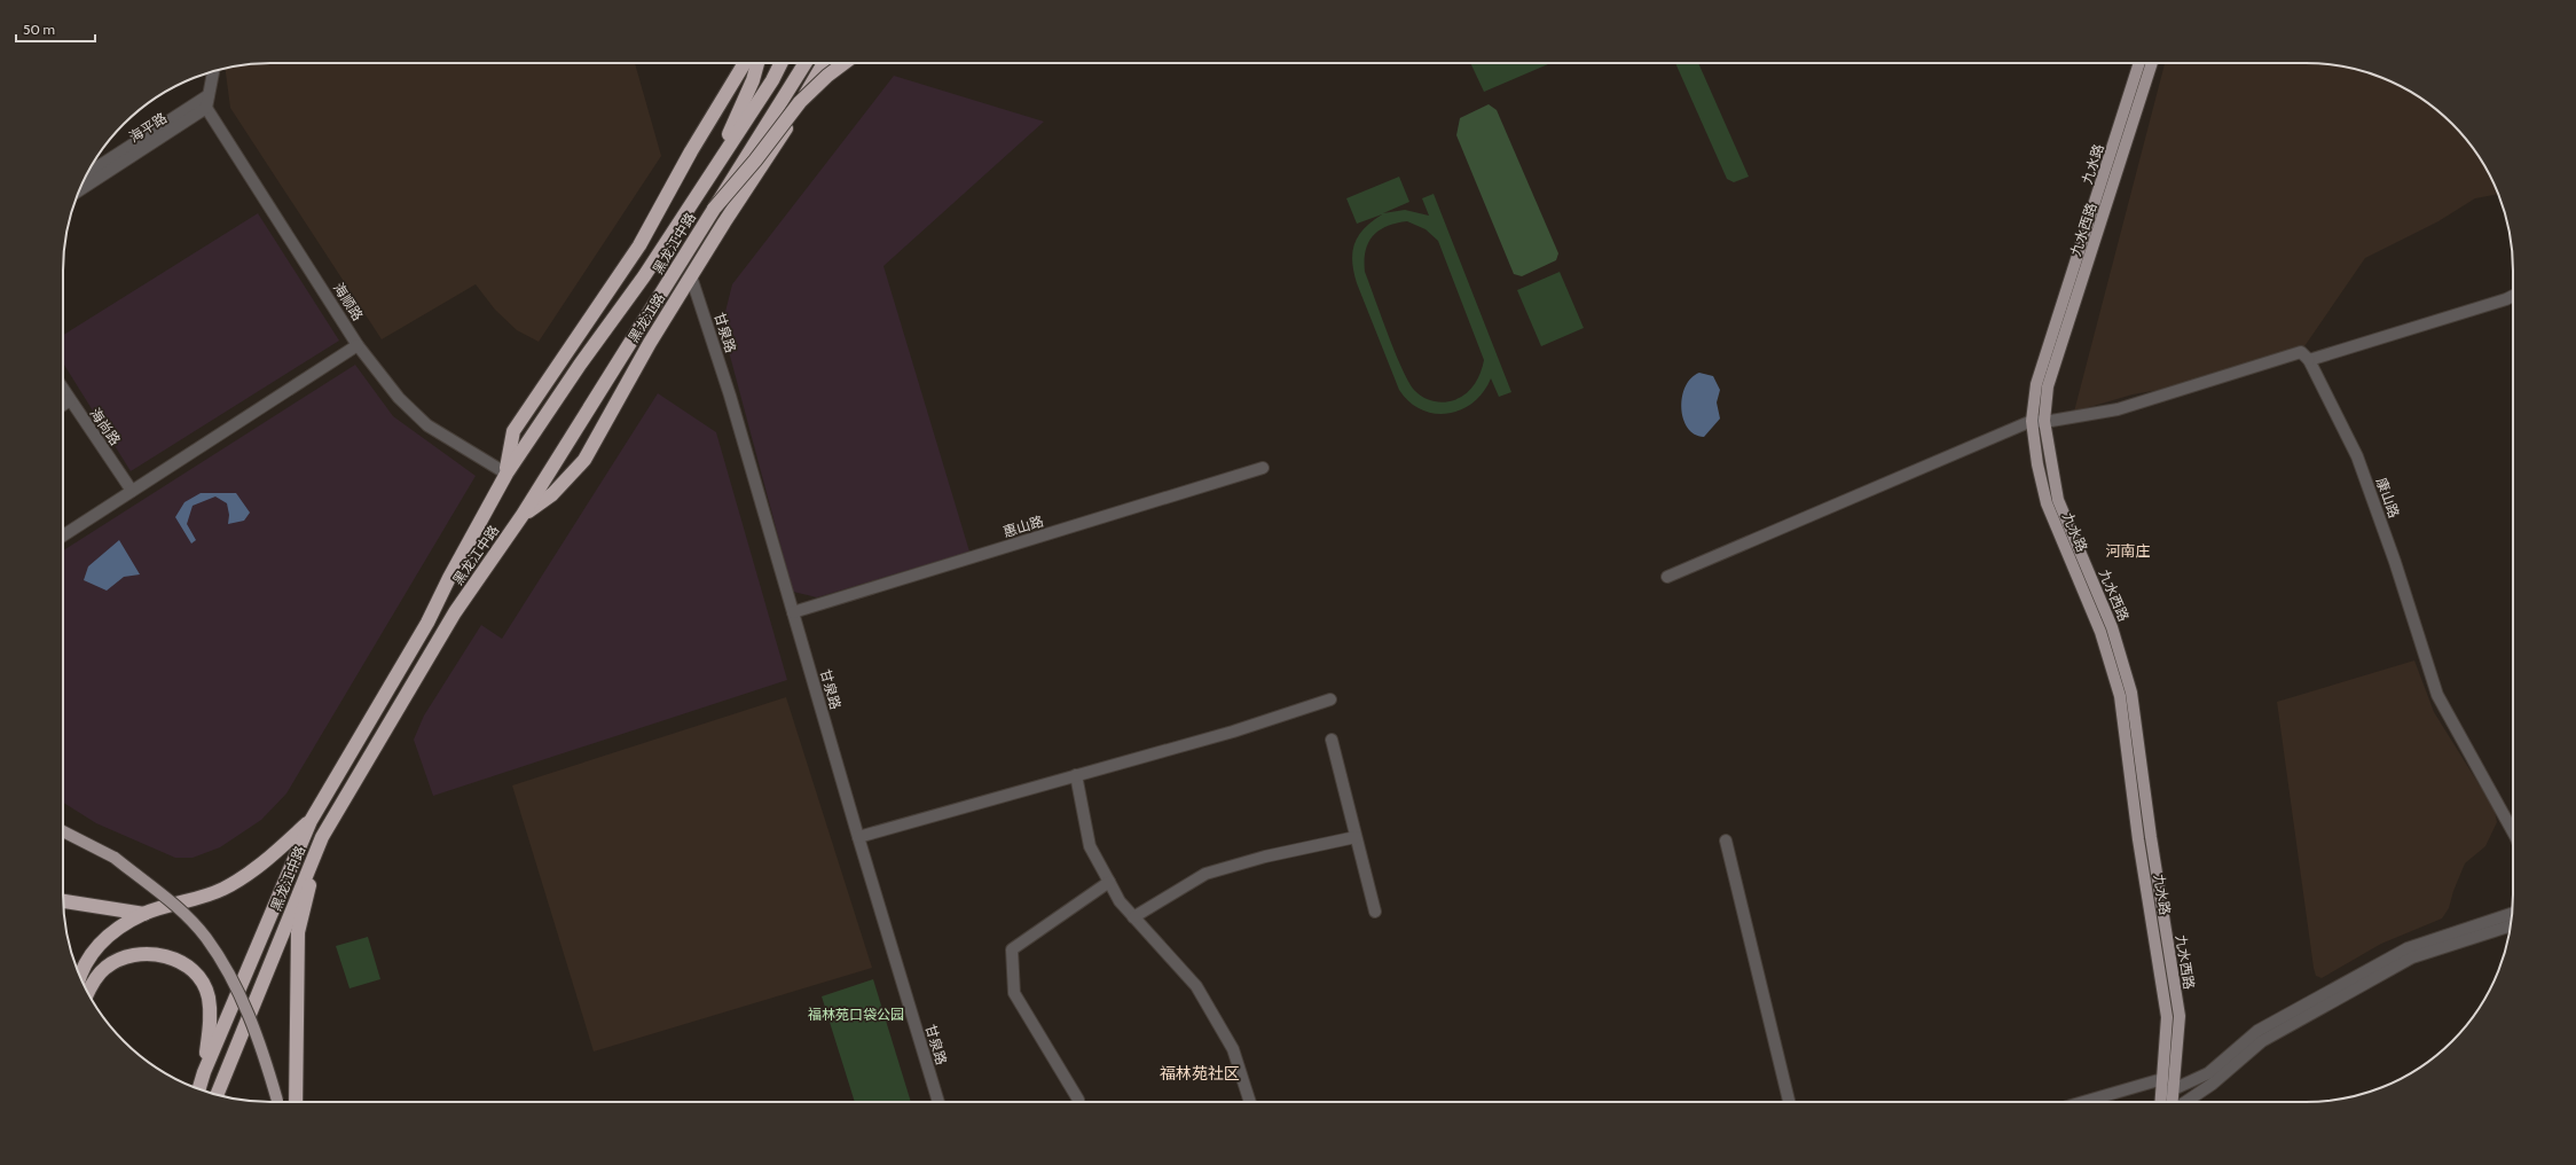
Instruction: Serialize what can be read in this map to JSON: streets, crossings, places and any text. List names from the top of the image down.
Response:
{
  "streets": {
    "highway": ["黑龙江中路", "黑龙江路"],
    "main road": ["九水路", "九水西路"],
    "street": [
      "海平路",
      "海顺路",
      "甘泉路",
      "海尚路",
      "康山路",
      "惠山路"
    ]
  },
  "crossings": [
    ["海平路", "海顺路"],
    ["黑龙江中路", "海顺路"],
    ["黑龙江中路", "黑龙江路"],
    ["黑龙江路", "甘泉路"],
    ["甘泉路", "惠山路"]
  ],
  "districts": ["河南庄", "福林苑社区"],
  "parks": ["福林苑口袋公园"],
  "scale_bar": "50 m"
}
